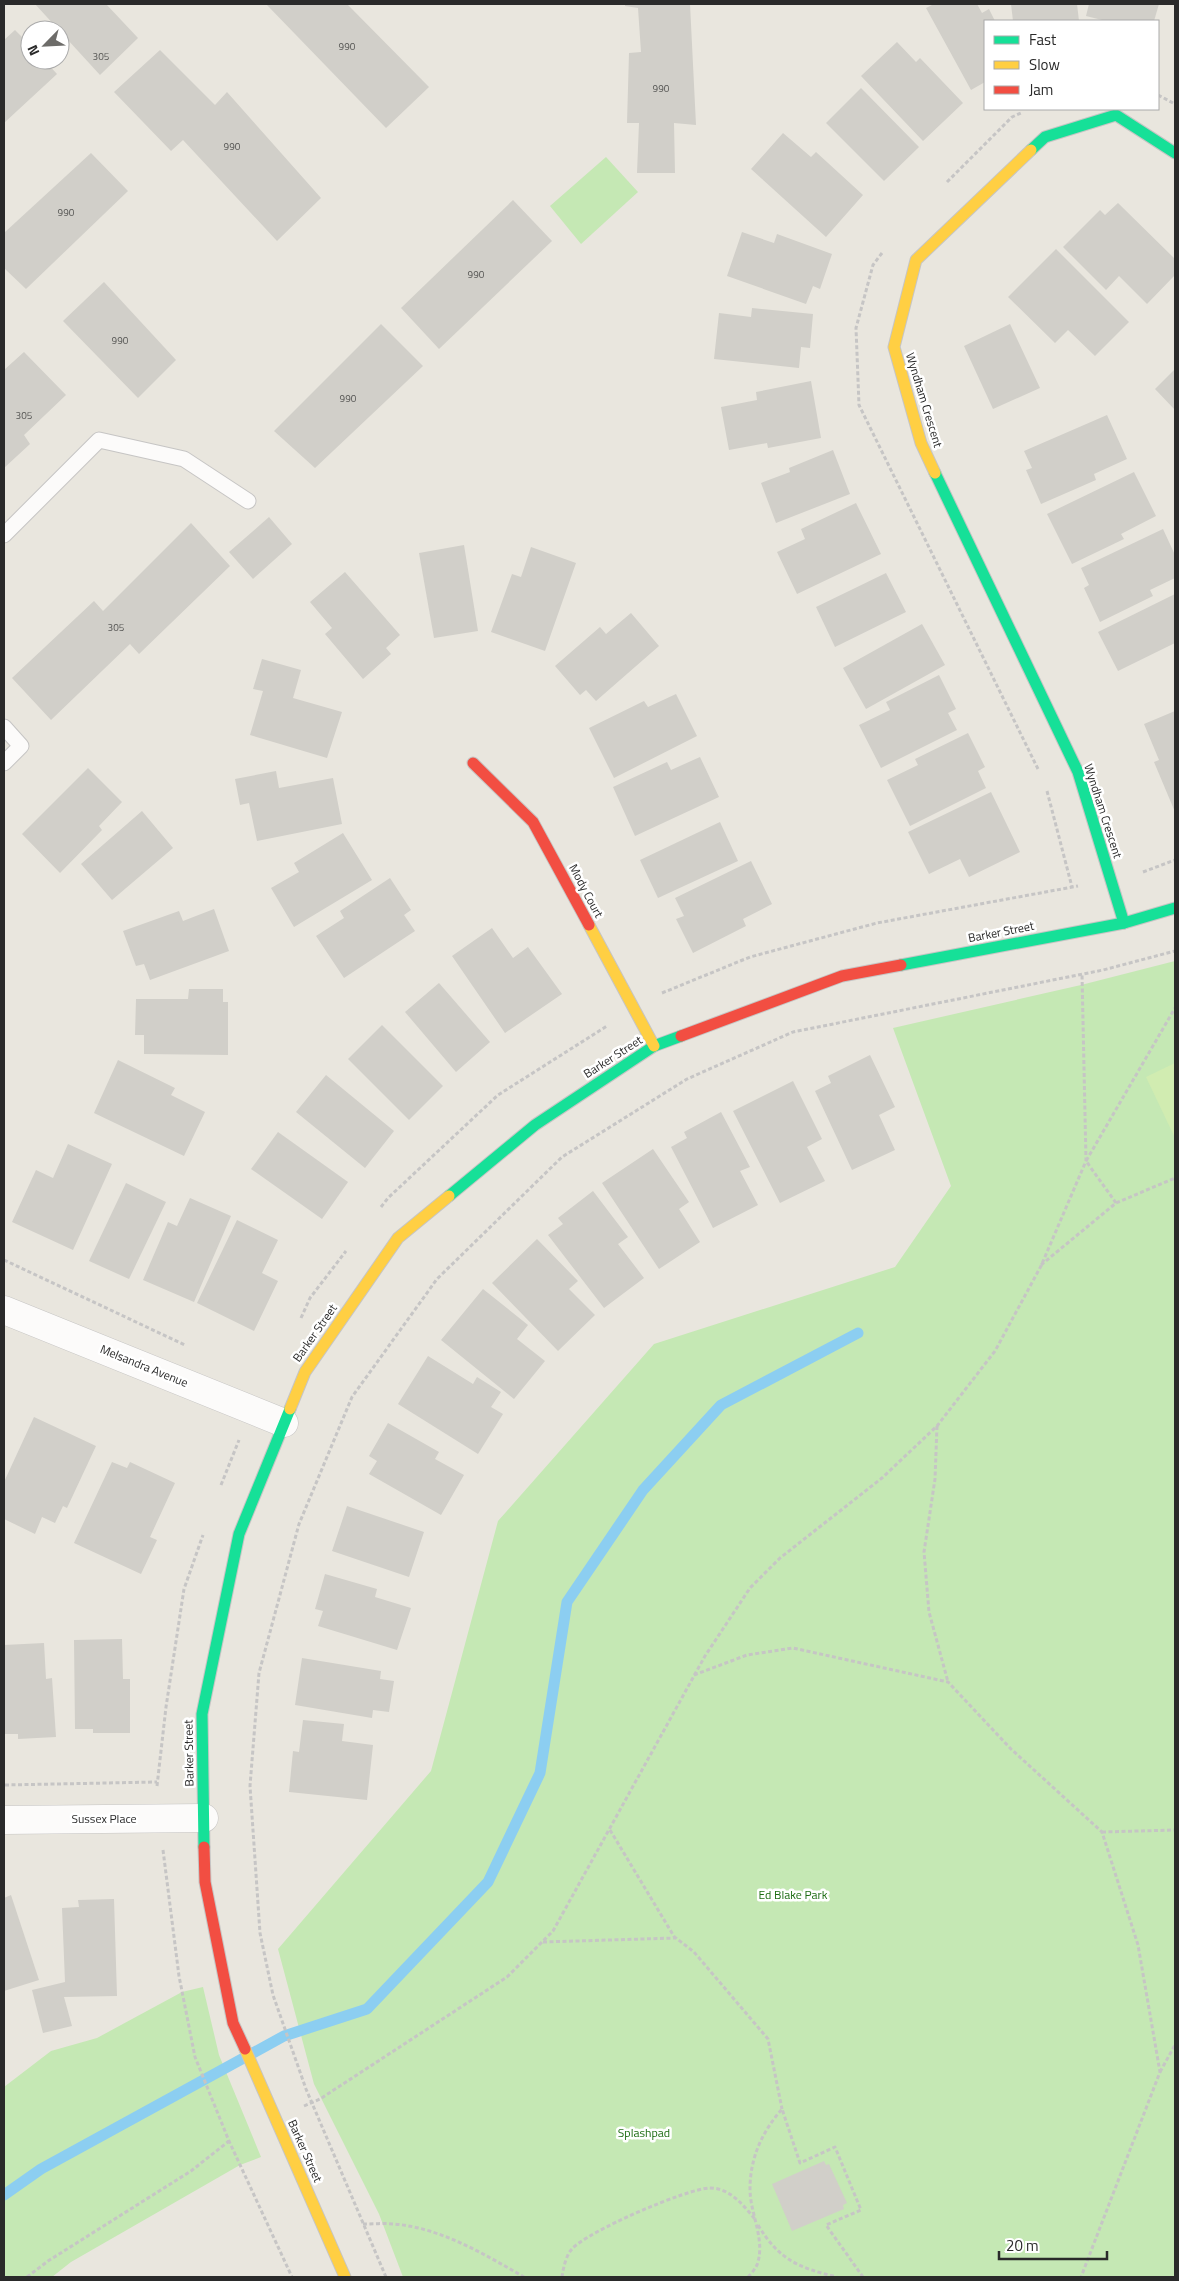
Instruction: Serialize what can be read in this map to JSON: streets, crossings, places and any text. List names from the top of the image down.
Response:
{
  "streets": {
    "street": [
      "Wyndham Crescent",
      "Mody Court",
      "Barker Street",
      "Melsandra Avenue",
      "Sussex Place"
    ]
  },
  "crossings": [
    ["Wyndham Crescent", "Barker Street"],
    ["Mody Court", "Barker Street"],
    ["Barker Street", "Melsandra Avenue"],
    ["Barker Street", "Sussex Place"]
  ],
  "parks": ["Ed Blake Park", "Splashpad"],
  "house_numbers": [
    "990",
    "305",
    "990",
    "990",
    "990",
    "990",
    "990",
    "990",
    "305",
    "305"
  ],
  "legend": ["Fast", "Slow", "Jam"],
  "scale_bar": "20 m",
  "north": "bottom left"
}
